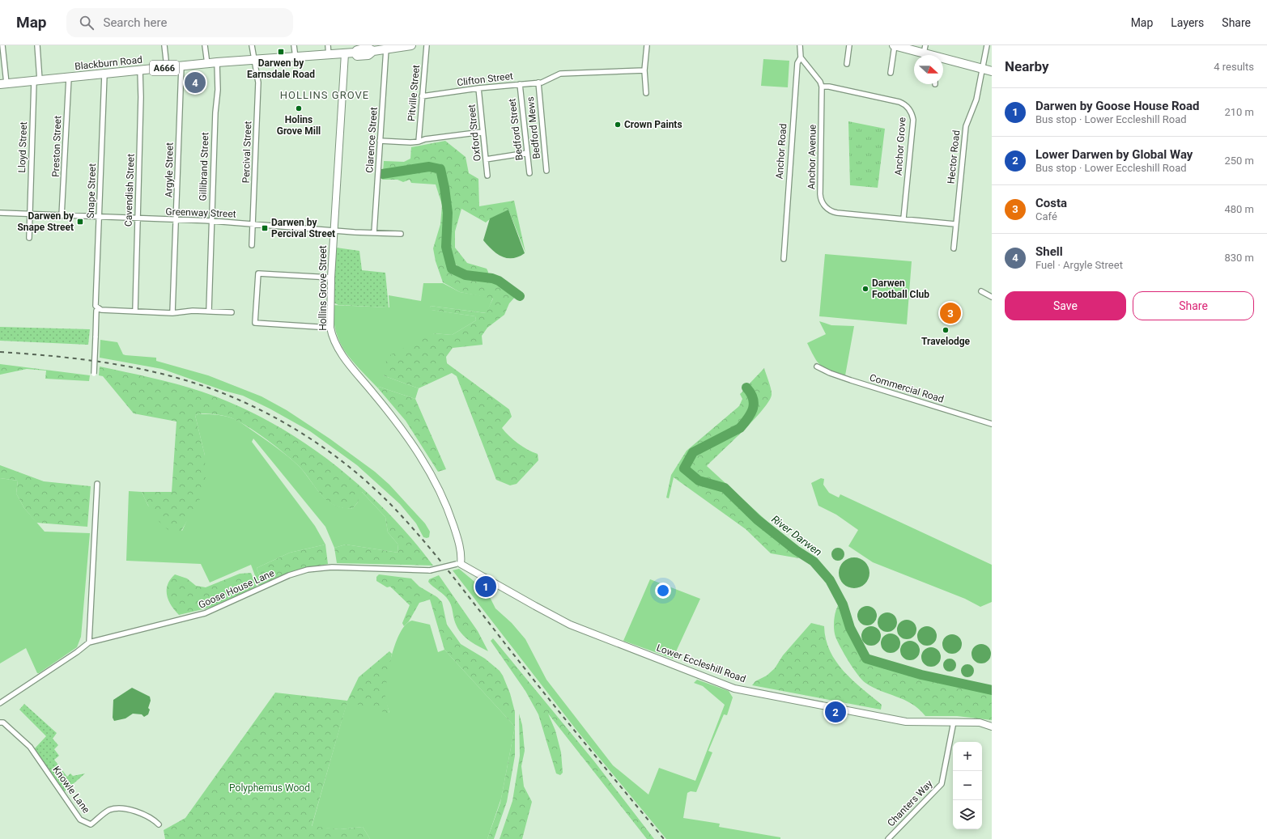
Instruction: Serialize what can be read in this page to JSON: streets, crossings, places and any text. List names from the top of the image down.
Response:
{
  "streets": {
    "highway": ["Blackburn Road", "A666"],
    "street": [
      "Clifton Street",
      "Pitville Street",
      "Bedford Mews",
      "Bedford Street",
      "Oxford Street",
      "Clarence Street",
      "Preston Street",
      "Anchor Grove",
      "Lloyd Street",
      "Anchor Road",
      "Percival Street",
      "Anchor Avenue",
      "Hector Road",
      "Gillibrand Street",
      "Argyle Street",
      "Cavendish Street",
      "Snape Street",
      "Greenway Street",
      "Hollins Grove Street",
      "Commercial Road",
      "Goose House Lane",
      "Lower Eccleshill Road",
      "Knowle Lane",
      "Chanters Way"
    ]
  },
  "crossings": [
    ["Blackburn Road", "Clarence Street"],
    ["Blackburn Road", "Preston Street"],
    ["Blackburn Road", "Lloyd Street"],
    ["Blackburn Road", "Percival Street"],
    ["Blackburn Road", "Gillibrand Street"],
    ["Blackburn Road", "Argyle Street"],
    ["Blackburn Road", "Cavendish Street"],
    ["Blackburn Road", "Snape Street"],
    ["Blackburn Road", "Hollins Grove Street"],
    ["Clifton Street", "Pitville Street"],
    ["Clifton Street", "Bedford Mews"],
    ["Clifton Street", "Bedford Street"],
    ["Clifton Street", "Oxford Street"],
    ["Clarence Street", "Greenway Street"],
    ["Preston Street", "Greenway Street"],
    ["Anchor Grove", "Anchor Avenue"],
    ["Lloyd Street", "Greenway Street"],
    ["Percival Street", "Greenway Street"],
    ["Anchor Avenue", "Hector Road"],
    ["Gillibrand Street", "Greenway Street"],
    ["Argyle Street", "Greenway Street"],
    ["Cavendish Street", "Greenway Street"],
    ["Snape Street", "Greenway Street"],
    ["Greenway Street", "Hollins Grove Street"],
    ["Hollins Grove Street", "Goose House Lane"],
    ["Hollins Grove Street", "Lower Eccleshill Road"],
    ["Goose House Lane", "Lower Eccleshill Road"],
    ["Lower Eccleshill Road", "Chanters Way"]
  ],
  "districts": ["HOLLINS GROVE"],
  "water": ["River Darwen"],
  "parks": ["Polyphemus Wood"],
  "places": {
    "transit": ["Darwen by Earnsdale Road", "Darwen by Snape Street", "Darwen by Percival Street"],
    "other": [
      "Holins Grove Mill",
      "Crown Paints",
      "Darwen Football Club",
      "Travelodge"
    ]
  },
  "north": "right",
  "page": {
    "header": "Map",
    "search": "Search here",
    "nav": ["Map", "Layers", "Share"],
    "heading": ["Nearby", "4 results"],
    "pins": [
      "4",
      "3",
      "1",
      "2"
    ],
    "list": [
      {
        "mark": "1",
        "name": "Darwen by Goose House Road",
        "note": "Bus stop · Lower Eccleshill Road",
        "value": "210 m"
      },
      {
        "mark": "2",
        "name": "Lower Darwen by Global Way",
        "note": "Bus stop · Lower Eccleshill Road",
        "value": "250 m"
      },
      {
        "mark": "3",
        "name": "Costa",
        "note": "Café",
        "value": "480 m"
      },
      {
        "mark": "4",
        "name": "Shell",
        "note": "Fuel · Argyle Street",
        "value": "830 m"
      }
    ],
    "buttons": ["Save", "Share"],
    "map_buttons": ["+", "−"]
  }
}
